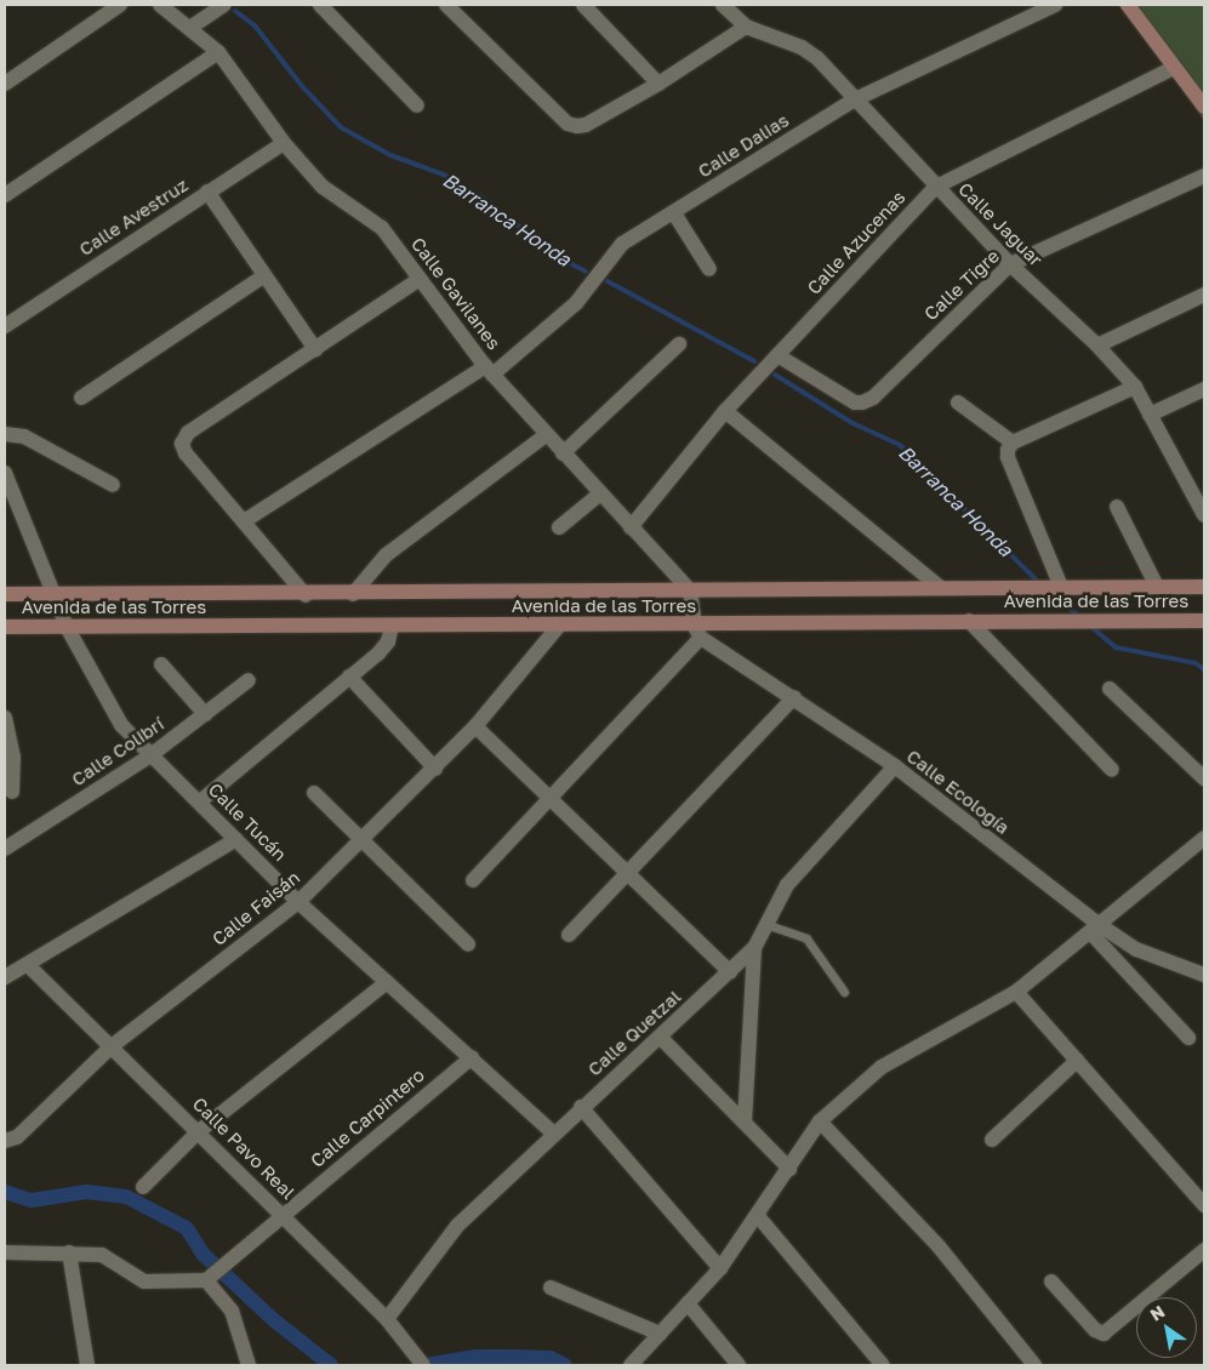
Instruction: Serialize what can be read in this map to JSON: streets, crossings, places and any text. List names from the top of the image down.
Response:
{
  "streets": {
    "main road": ["Avenida de las Torres"],
    "street": [
      "Calle Dalias",
      "Calle Avestruz",
      "Calle Jaguar",
      "Calle Azucenas",
      "Calle Tigre",
      "Calle Gavilanes",
      "Calle Colibrí",
      "Calle Ecología",
      "Calle Tucán",
      "Calle Faisán",
      "Calle Quetzal",
      "Calle Carpintero",
      "Calle Pavo Real"
    ]
  },
  "crossings": [
    ["Calle Dalias", "Calle Jaguar"],
    ["Calle Dalias", "Calle Gavilanes"],
    ["Calle Avestruz", "Calle Gavilanes"],
    ["Calle Jaguar", "Calle Azucenas"],
    ["Calle Jaguar", "Calle Tigre"],
    ["Calle Azucenas", "Calle Tigre"],
    ["Calle Azucenas", "Calle Gavilanes"],
    ["Calle Gavilanes", "Avenida de las Torres"],
    ["Avenida de las Torres", "Calle Ecología"],
    ["Avenida de las Torres", "Calle Tucán"],
    ["Avenida de las Torres", "Calle Faisán"],
    ["Calle Colibrí", "Calle Tucán"],
    ["Calle Ecología", "Calle Quetzal"],
    ["Calle Tucán", "Calle Faisán"],
    ["Calle Tucán", "Calle Quetzal"],
    ["Calle Tucán", "Calle Carpintero"],
    ["Calle Faisán", "Calle Pavo Real"],
    ["Calle Quetzal", "Calle Pavo Real"],
    ["Calle Carpintero", "Calle Pavo Real"]
  ],
  "water": ["Barranca Honda"],
  "north": "top left"
}
